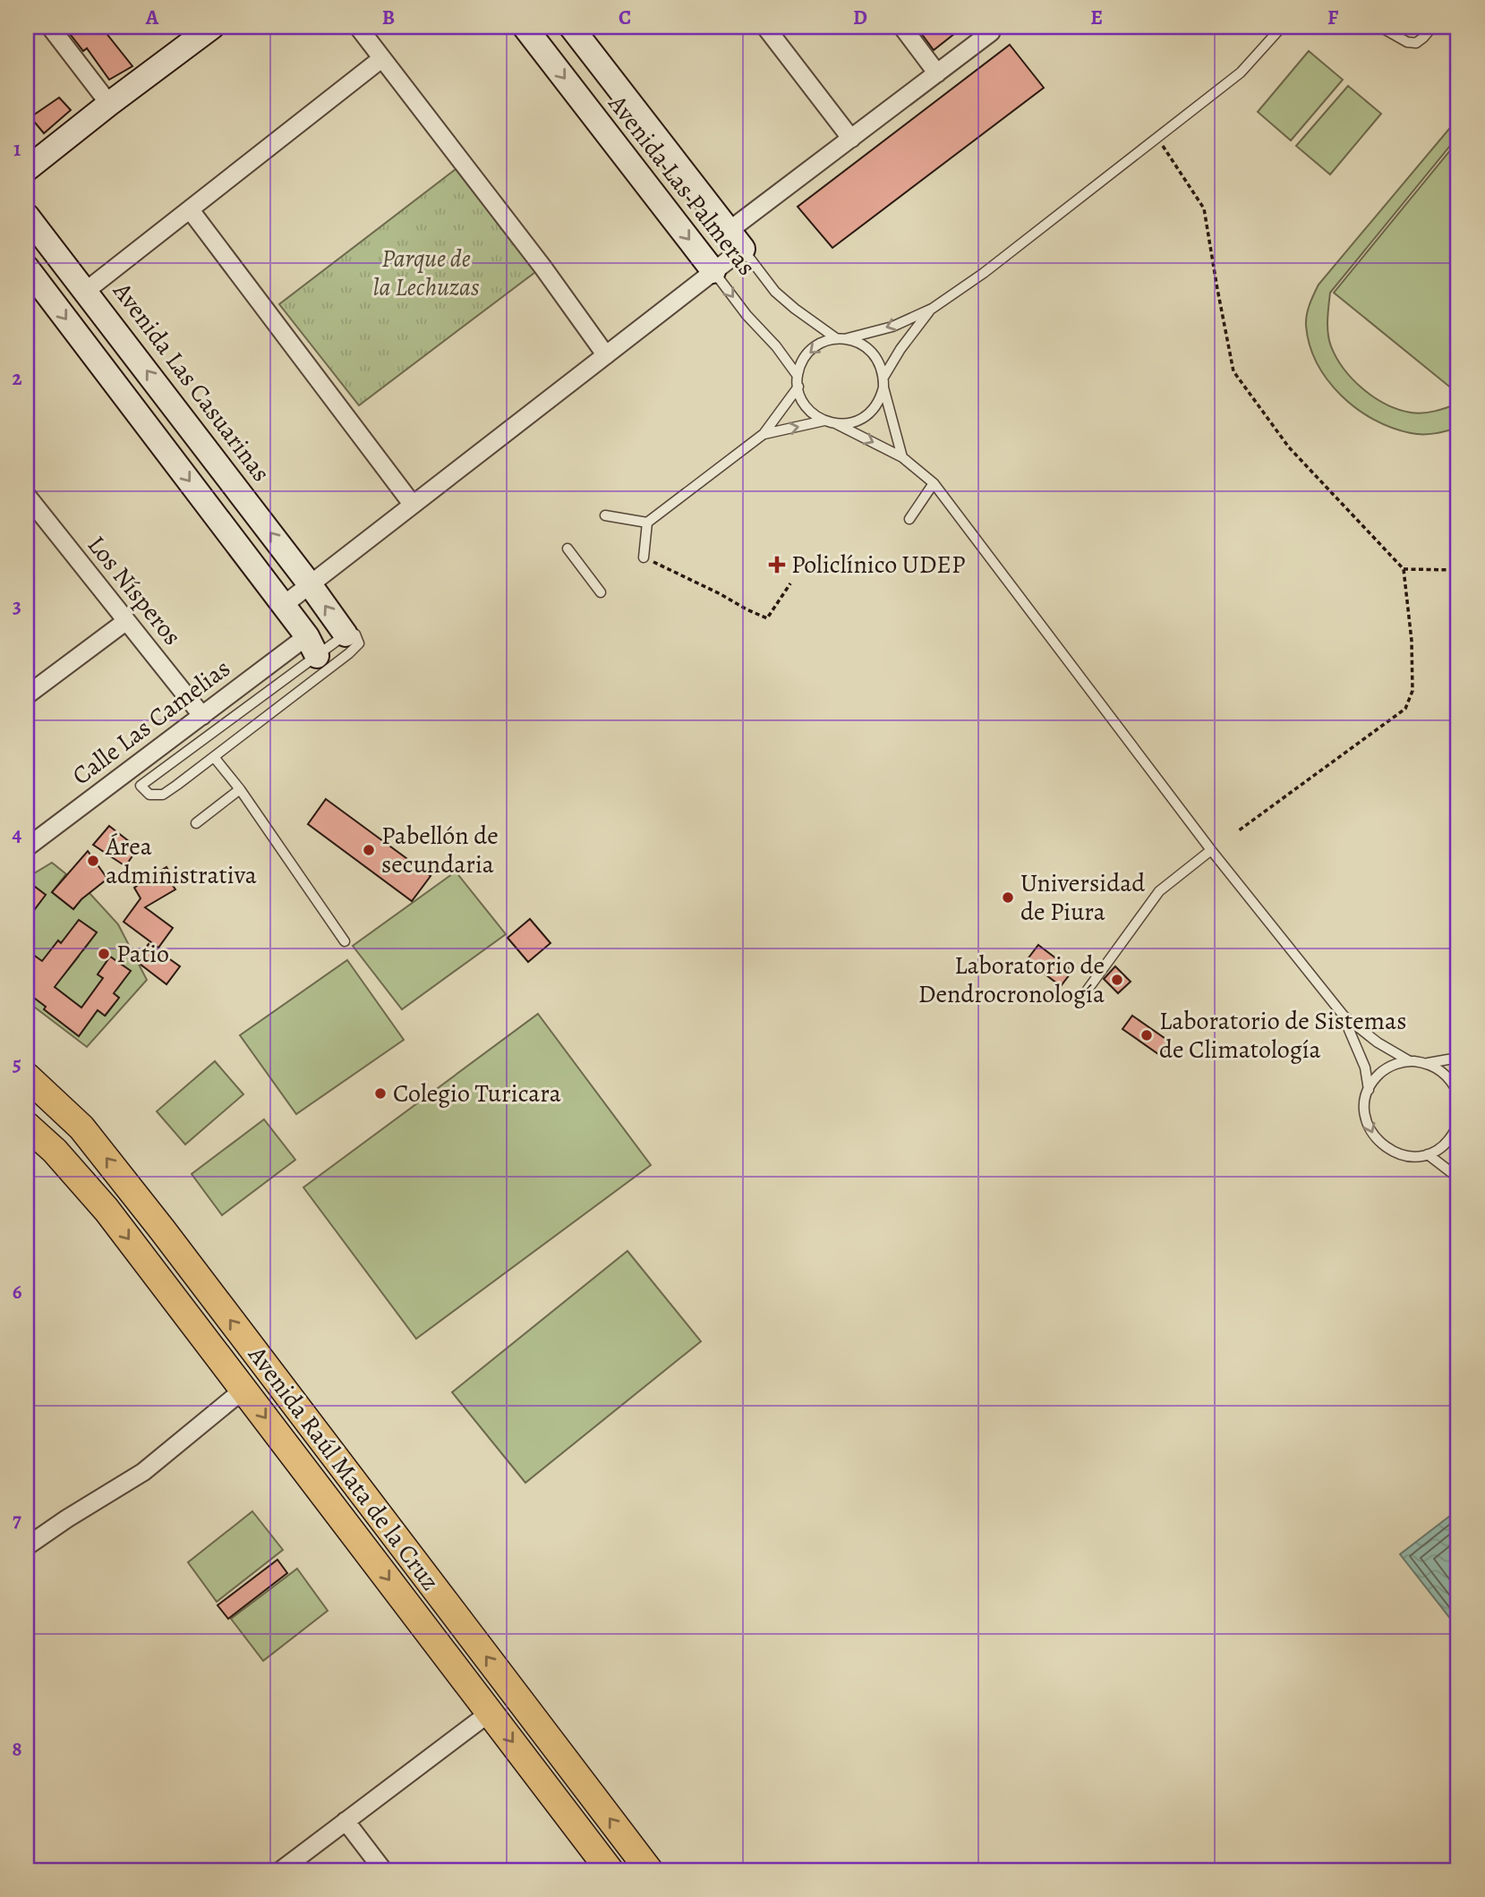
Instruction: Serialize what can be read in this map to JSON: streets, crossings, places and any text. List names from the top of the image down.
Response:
{
  "streets": {
    "main road": ["Avenida Raúl Mata de la Cruz"],
    "street": [
      "Avenida Las Palmeras",
      "Avenida Las Casuarinas",
      "Los Nísperos",
      "Calle Las Camelias"
    ]
  },
  "crossings": [
    ["Los Nísperos", "Calle Las Camelias"]
  ],
  "parks": ["Parque de la Lechuzas"],
  "places": {
    "health": ["Policlínico UDEP"],
    "other": [
      "Pabellón de secundaria",
      "Área administrativa",
      "Universidad de Piura",
      "Patio",
      "Laboratorio de Dendrocronología",
      "Laboratorio de Sistemas de Climatología",
      "Colegio Turicara"
    ]
  },
  "grid": {
    "columns": [
      "A",
      "B",
      "C",
      "D",
      "E",
      "F"
    ],
    "rows": [
      "1",
      "2",
      "3",
      "4",
      "5",
      "6",
      "7",
      "8"
    ]
  }
}
